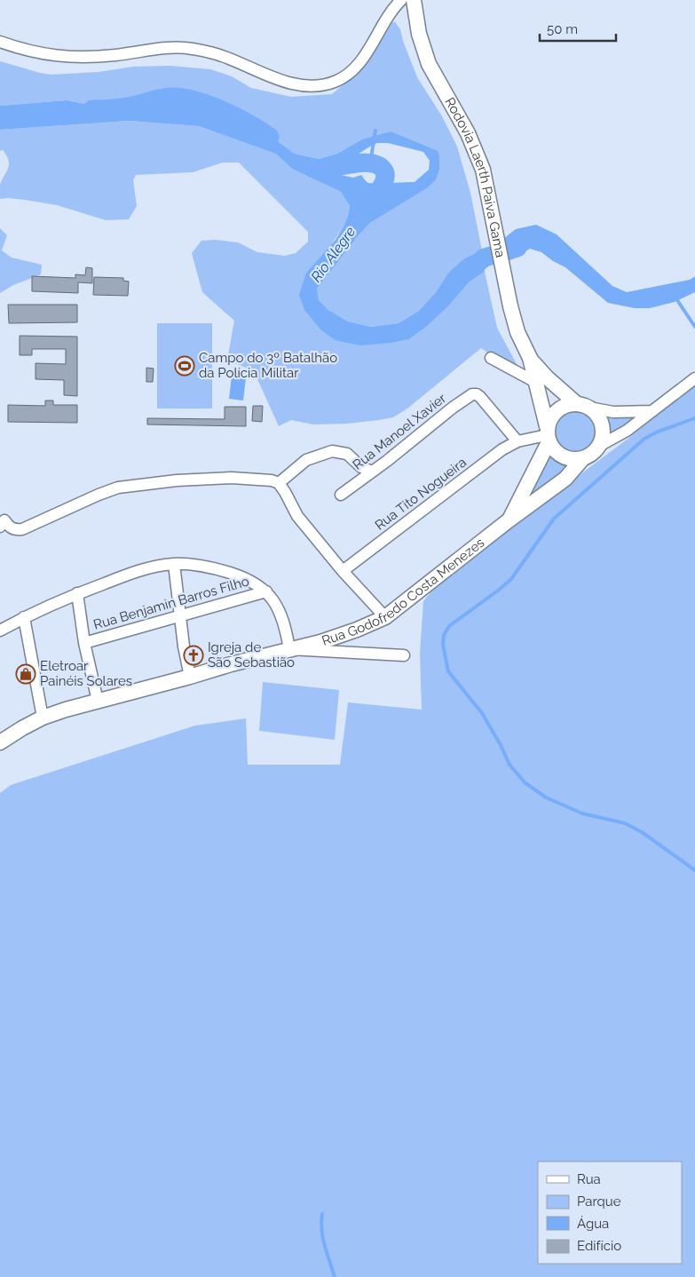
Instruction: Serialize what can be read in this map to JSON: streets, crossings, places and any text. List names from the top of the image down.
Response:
{
  "streets": {
    "main road": ["Rodovia Laerth Paiva Gama", "Rua Godofredo Costa Menezes"],
    "street": ["Rua Manoel Xavier", "Rua Tito Nogueira", "Rua Benjamin Barros Filho"]
  },
  "crossings": [
    ["Rodovia Laerth Paiva Gama", "Rua Tito Nogueira"],
    ["Rodovia Laerth Paiva Gama", "Rua Godofredo Costa Menezes"],
    ["Rua Manoel Xavier", "Rua Tito Nogueira"],
    ["Rua Tito Nogueira", "Rua Godofredo Costa Menezes"]
  ],
  "water": ["Rio Alegre"],
  "places": {
    "sports": ["Campo do 3º Batalhão da Polícia Militar"],
    "church": ["Igreja de São Sebastião"],
    "shop": ["Eletroar Painéis Solares"]
  },
  "legend": [
    "Rua",
    "Parque",
    "Água",
    "Edifício"
  ],
  "scale_bar": "50 m"
}
